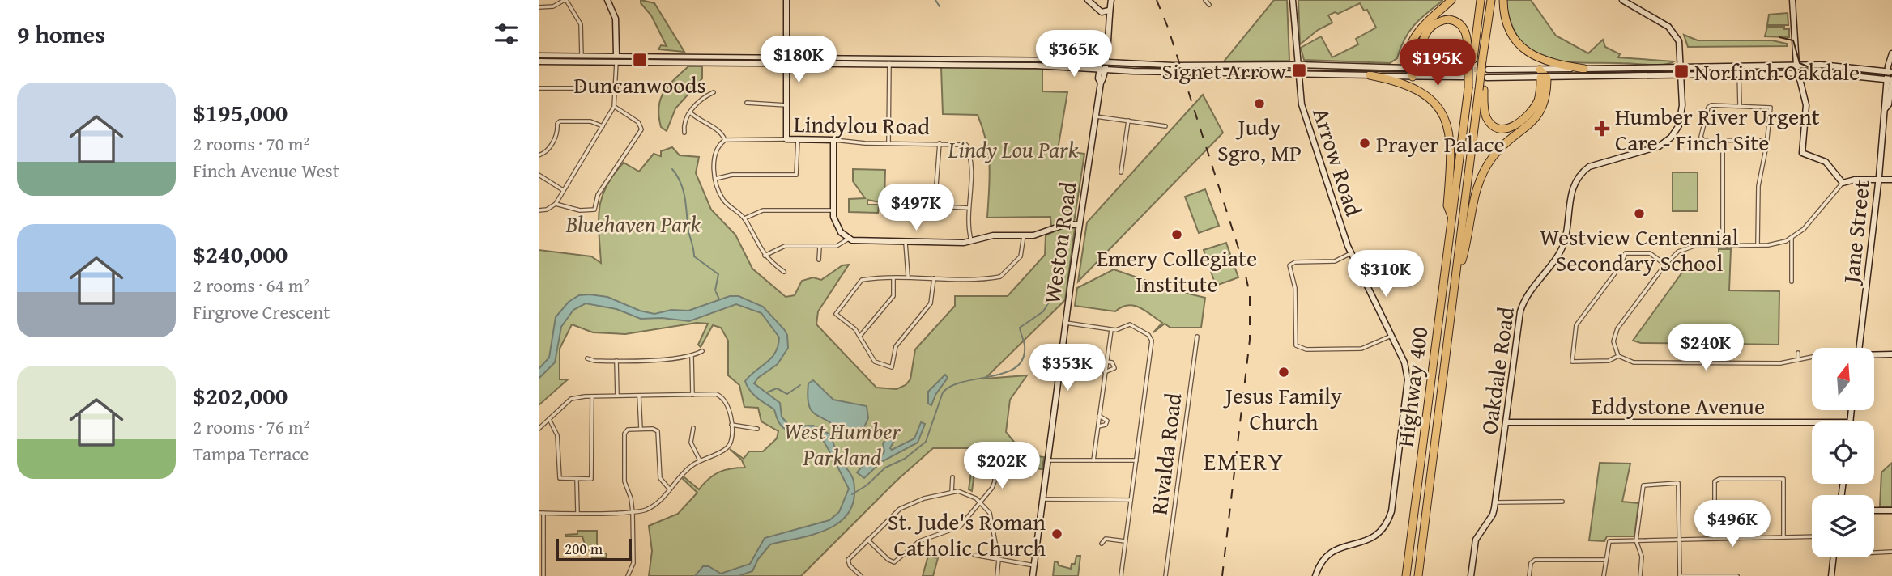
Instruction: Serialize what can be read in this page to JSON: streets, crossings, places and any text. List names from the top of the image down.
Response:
{
  "streets": {
    "highway": ["Highway 400"],
    "main road": [
      "Lindylou Road",
      "Arrow Road",
      "Jane Street",
      "Weston Road",
      "Oakdale Road",
      "Eddystone Avenue"
    ],
    "street": ["Rivalda Road"]
  },
  "crossings": [
    ["Oakdale Road", "Eddystone Avenue"]
  ],
  "districts": ["EMERY"],
  "parks": ["Lindy Lou Park", "Bluehaven Park", "West Humber Parkland"],
  "places": {
    "transit": ["Duncanwoods", "Signet Arrow", "Norfinch Oakdale"],
    "other": [
      "Judy Sgro, MP",
      "Prayer Palace",
      "Westview Centennial Secondary School",
      "Emery Collegiate Institute",
      "Jesus Family Church",
      "St. Jude's Roman Catholic Church"
    ],
    "health": ["Humber River Urgent Care - Finch Site"]
  },
  "scale_bar": "200 m",
  "north": "top",
  "page": {
    "heading": "9 homes",
    "price": [
      "$365K",
      "$180K",
      "$195K",
      "$497K",
      "$310K",
      "$240K",
      "$353K",
      "$202K",
      "$496K"
    ],
    "list": [
      {
        "name": "$195,000",
        "note": "2 rooms · 70 m² · Finch Avenue West"
      },
      {
        "name": "$240,000",
        "note": "2 rooms · 64 m² · Firgrove Crescent"
      },
      {
        "name": "$202,000",
        "note": "2 rooms · 76 m² · Tampa Terrace"
      }
    ],
    "scale": "200 m"
  }
}
